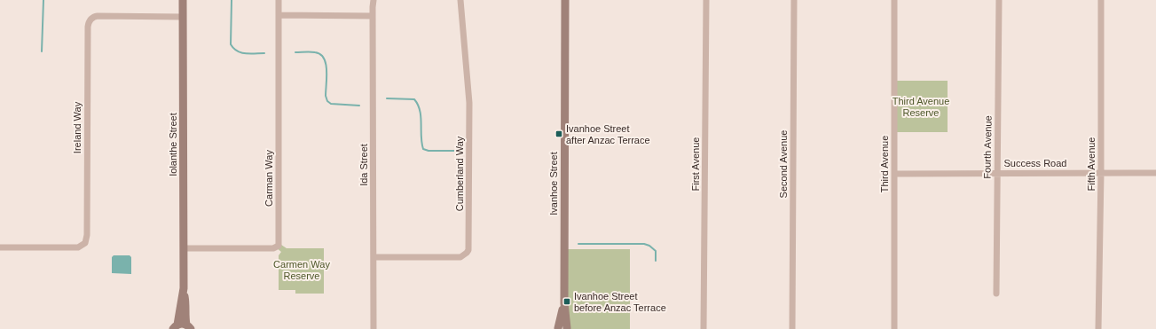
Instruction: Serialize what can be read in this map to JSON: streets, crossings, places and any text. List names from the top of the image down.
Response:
{
  "streets": {
    "street": [
      "Ireland Way",
      "Iolanthe Street",
      "Fourth Avenue",
      "Success Road",
      "First Avenue",
      "Second Avenue",
      "Third Avenue",
      "Fifth Avenue",
      "Ida Street",
      "Cumberland Way",
      "Carman Way",
      "Ivanhoe Street"
    ]
  },
  "crossings": [
    ["Ireland Way", "Iolanthe Street"],
    ["Iolanthe Street", "Carman Way"],
    ["Fourth Avenue", "Success Road"],
    ["Success Road", "Third Avenue"],
    ["Success Road", "Fifth Avenue"],
    ["Ida Street", "Cumberland Way"]
  ],
  "parks": ["Third Avenue Reserve", "Carmen Way Reserve"],
  "places": {
    "transit": ["Ivanhoe Street after Anzac Terrace", "Ivanhoe Street before Anzac Terrace"]
  }
}
